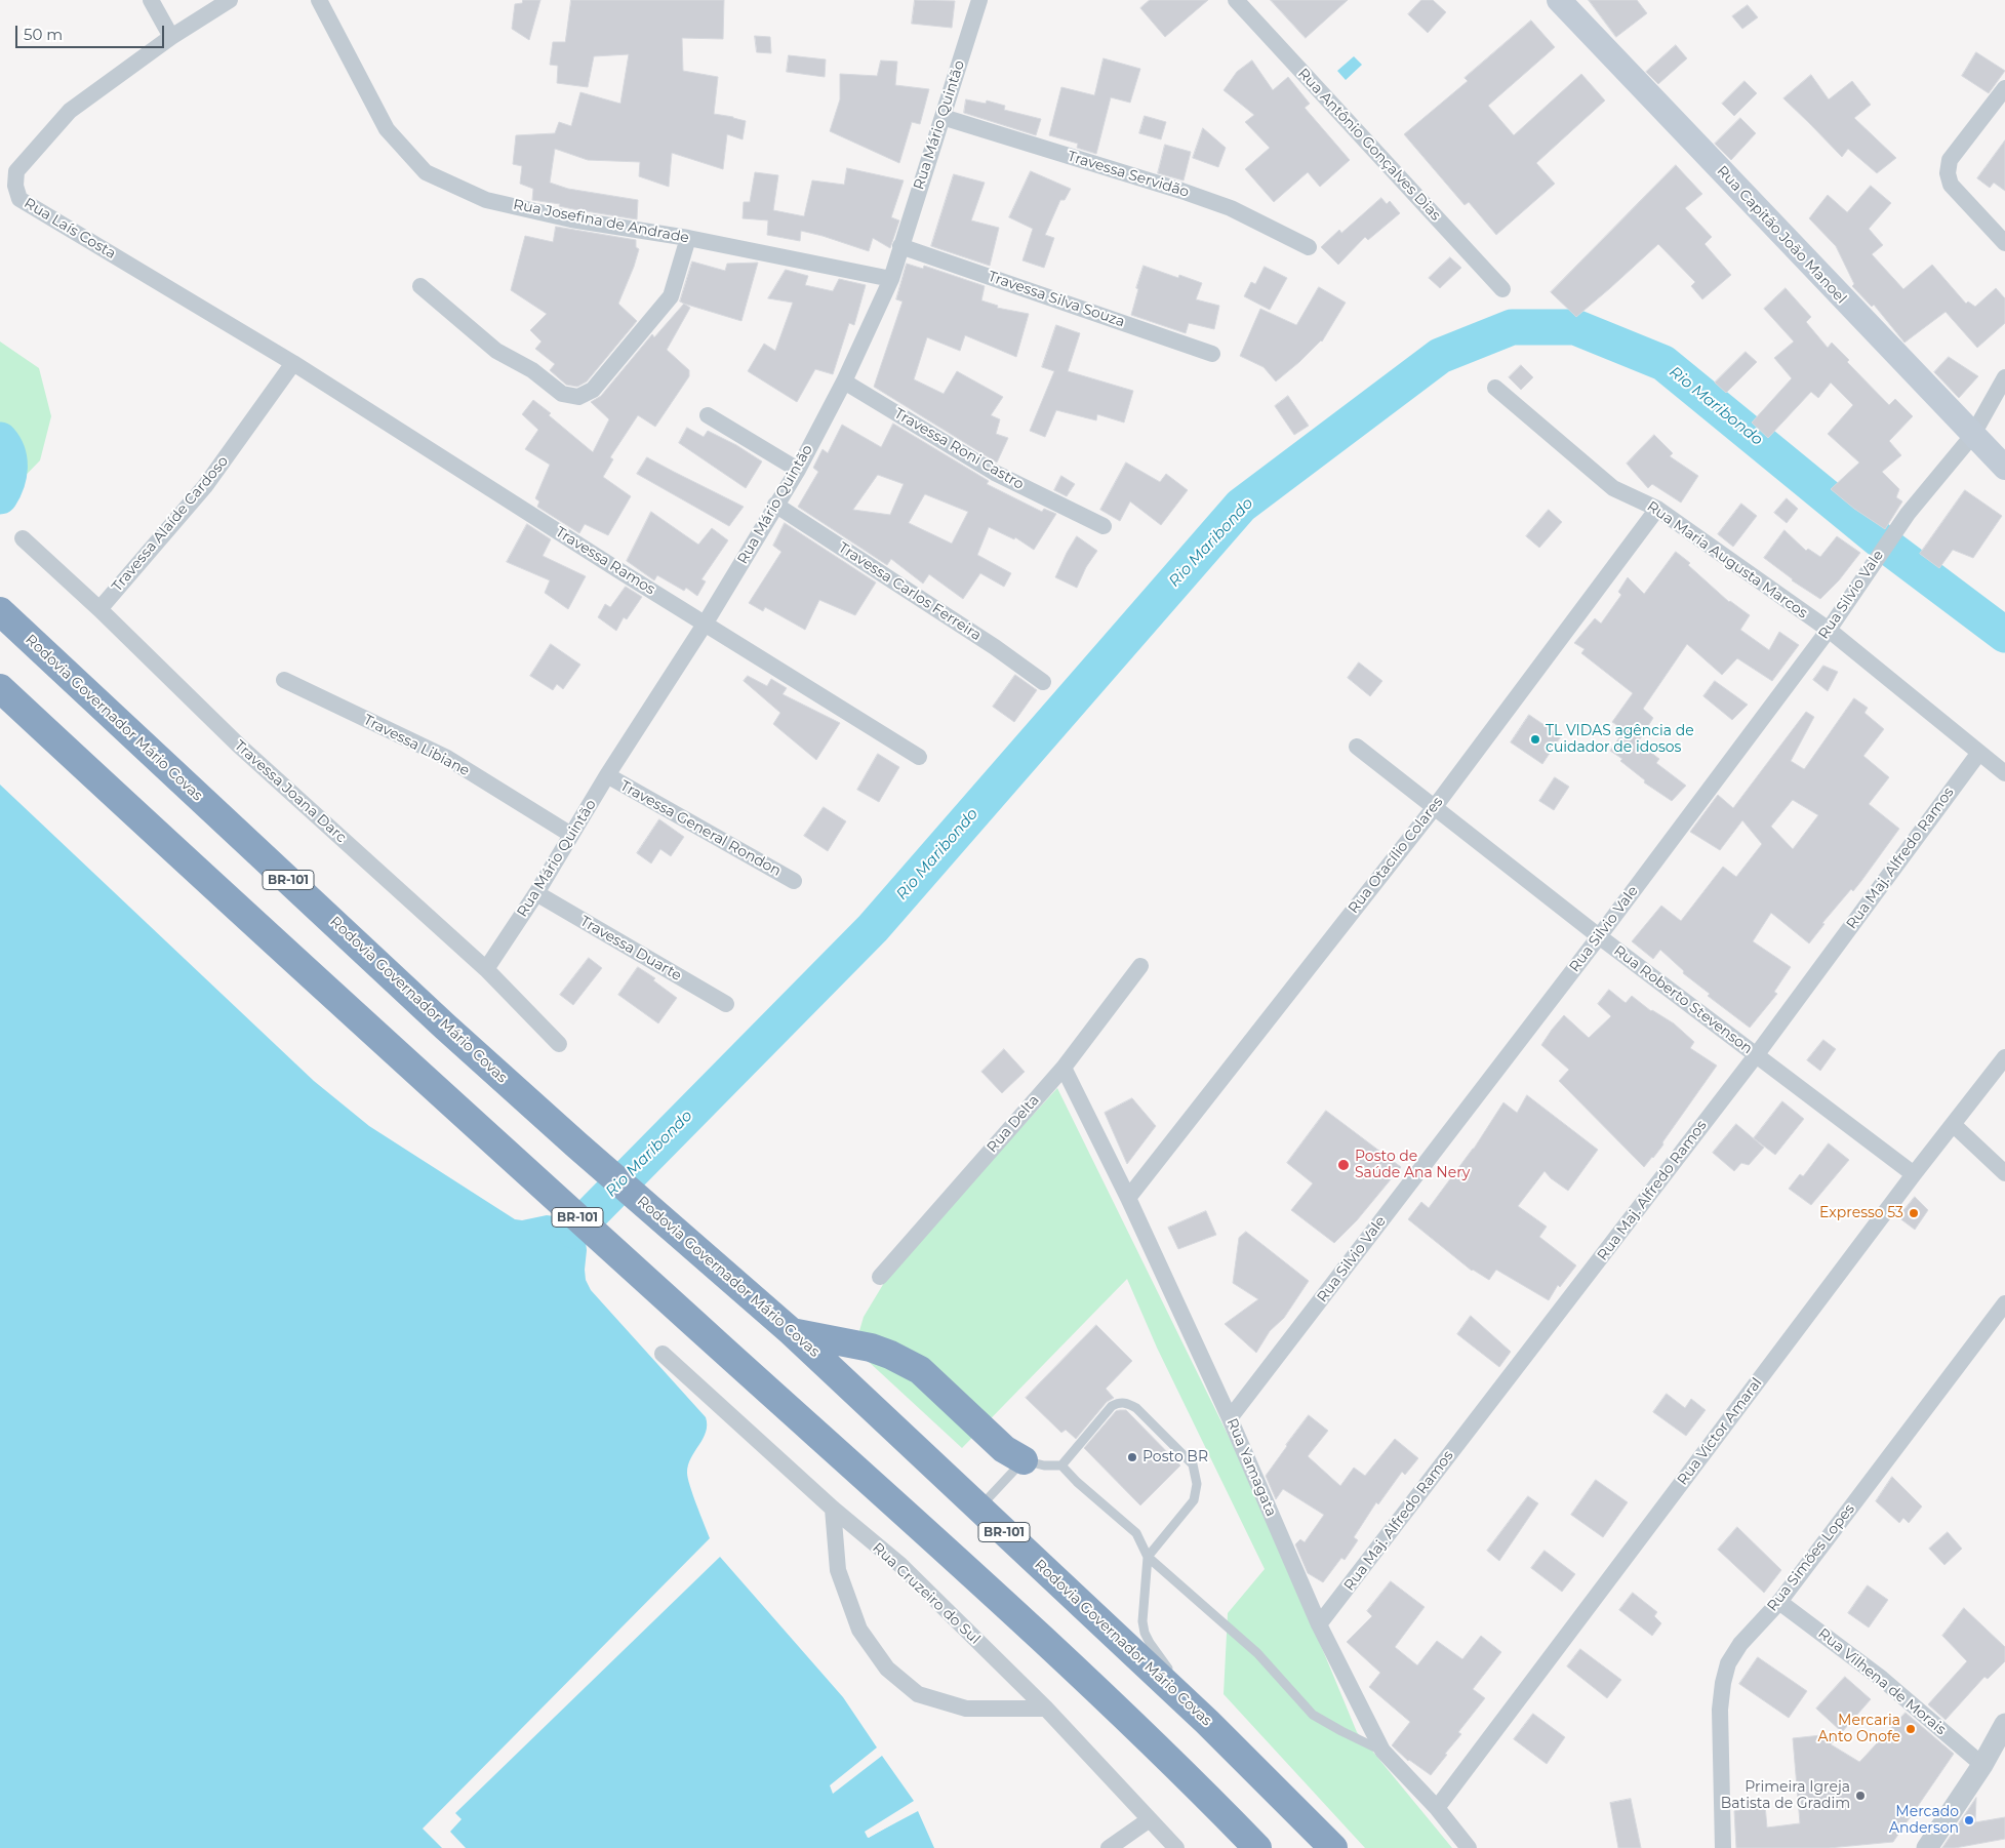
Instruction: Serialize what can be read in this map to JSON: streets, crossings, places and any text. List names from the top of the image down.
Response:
{
  "streets": {
    "highway": ["Rodovia Governador Mário Covas", "BR-101"],
    "main road": ["Rua Capitão João Manoel"],
    "street": [
      "Rua Mário Quintão",
      "Rua Antônio Gonçalves Dias",
      "Travessa Servidão",
      "Rua Josefina de Andrade",
      "Rua Laís Costa",
      "Travessa Silva Souza",
      "Travessa Roni Castro",
      "Travessa Alaíde Cardoso",
      "Rua Maria Augusta Marcos",
      "Travessa Ramos",
      "Travessa Carlos Ferreira",
      "Rua Silvio Vale",
      "Travessa Libiane",
      "Travessa Joana Darc",
      "Travessa General Rondon",
      "Rua Otacílio Colares",
      "Rua Maj. Alfredo Ramos",
      "Travessa Duarte",
      "Rua Roberto Stevenson",
      "Rua Delta",
      "Rua Victor Amaral",
      "Rua Yamagata",
      "Rua Simões Lopes",
      "Rua Cruzeiro do Sul",
      "Rua Vilhena de Morais"
    ]
  },
  "crossings": [
    ["Rua Mário Quintão", "Travessa Servidão"],
    ["Rua Mário Quintão", "Rua Josefina de Andrade"],
    ["Rua Mário Quintão", "Travessa Silva Souza"],
    ["Rua Mário Quintão", "Travessa Roni Castro"],
    ["Rua Mário Quintão", "Travessa Ramos"],
    ["Rua Mário Quintão", "Travessa Carlos Ferreira"],
    ["Rua Mário Quintão", "Travessa Libiane"],
    ["Rua Mário Quintão", "Travessa Joana Darc"],
    ["Rua Mário Quintão", "Travessa General Rondon"],
    ["Rua Mário Quintão", "Travessa Duarte"],
    ["Rua Laís Costa", "Travessa Alaíde Cardoso"],
    ["Rua Laís Costa", "Travessa Ramos"],
    ["Rua Capitão João Manoel", "Rua Silvio Vale"],
    ["Travessa Alaíde Cardoso", "Travessa Ramos"],
    ["Travessa Alaíde Cardoso", "Travessa Joana Darc"],
    ["Rua Maria Augusta Marcos", "Rua Silvio Vale"],
    ["Rua Maria Augusta Marcos", "Rua Otacílio Colares"],
    ["Rua Maria Augusta Marcos", "Rua Maj. Alfredo Ramos"],
    ["Rua Silvio Vale", "Rua Roberto Stevenson"],
    ["Rua Silvio Vale", "Rua Yamagata"],
    ["Rua Otacílio Colares", "Rua Roberto Stevenson"],
    ["Rua Otacílio Colares", "Rua Yamagata"],
    ["Rua Maj. Alfredo Ramos", "Rua Roberto Stevenson"],
    ["Rua Maj. Alfredo Ramos", "Rua Yamagata"],
    ["Rua Roberto Stevenson", "Rua Victor Amaral"],
    ["Rua Delta", "Rua Yamagata"],
    ["Rua Victor Amaral", "Rua Yamagata"],
    ["Rua Simões Lopes", "Rua Vilhena de Morais"]
  ],
  "water": ["Rio Maribondo"],
  "places": [
    "TL VIDAS agência de cuidador de idosos",
    "Posto de Saúde Ana Nery",
    "Expresso 53",
    "Posto BR",
    "Mercaria Anto Onofe",
    "Primeira Igreja Batista de Gradim",
    "Mercado Anderson"
  ],
  "scale_bar": "50 m"
}
